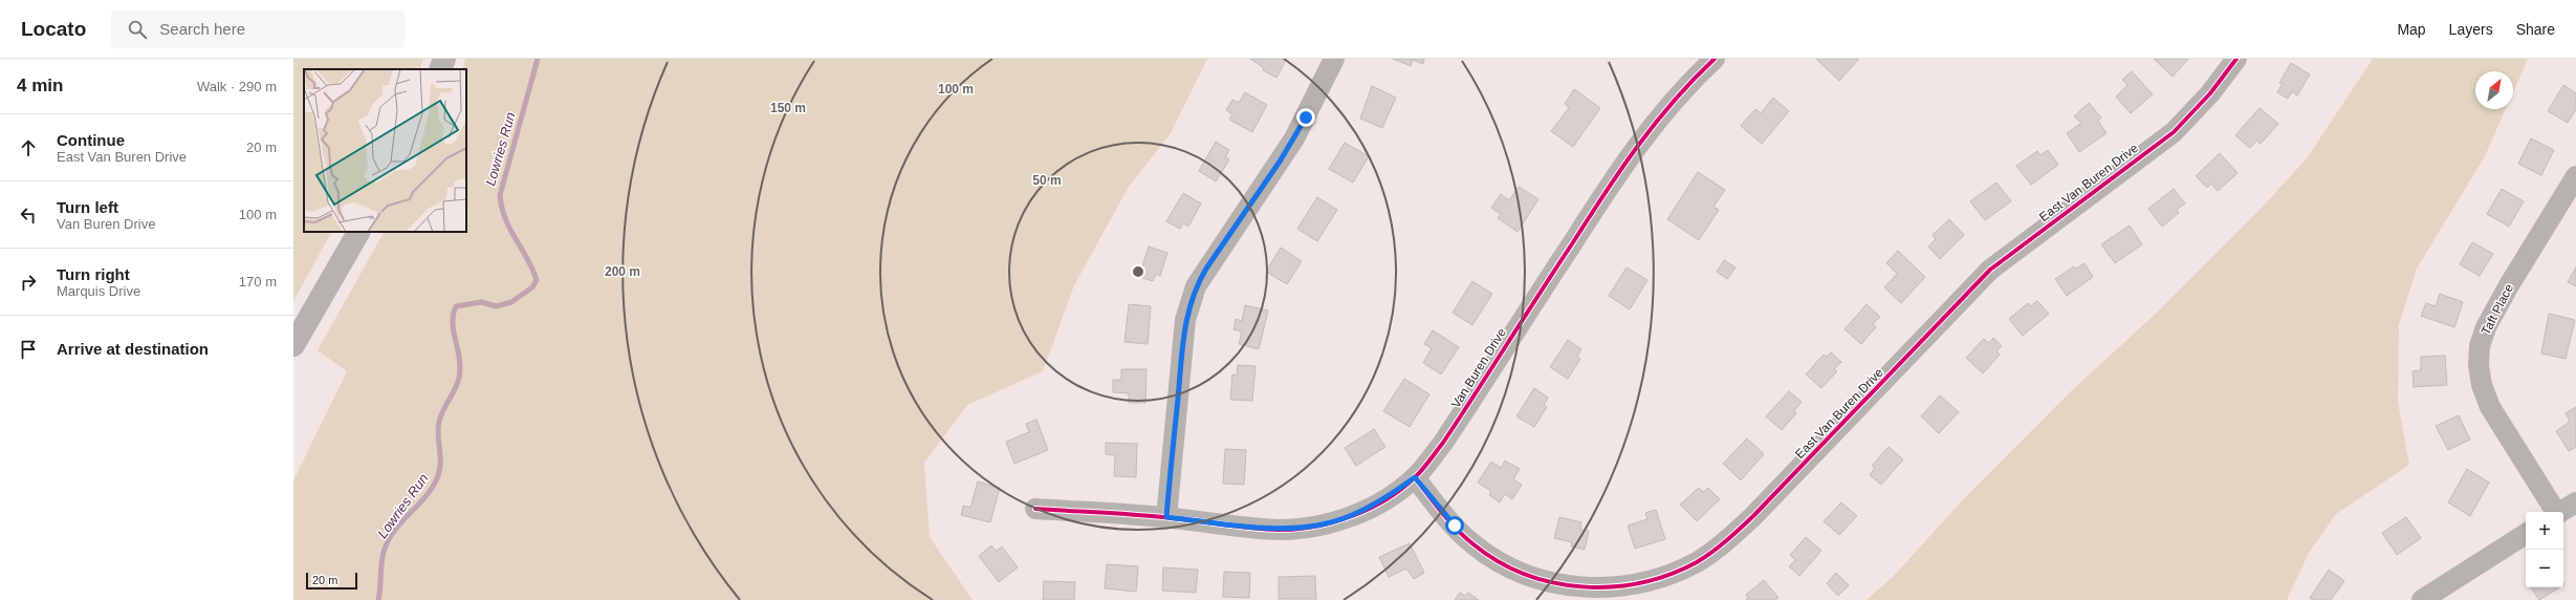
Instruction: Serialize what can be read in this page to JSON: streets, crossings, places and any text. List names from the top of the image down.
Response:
{
  "streets": {
    "street": ["East Van Buren Drive", "Taft Place", "Van Buren Drive"]
  },
  "crossings": [
    ["East Van Buren Drive", "Van Buren Drive"]
  ],
  "water": ["Lowries Run"],
  "scale_bar": "20 m",
  "north": "top right",
  "page": {
    "header": "Locato",
    "search": "Search here",
    "nav": ["Map", "Layers", "Share"],
    "heading": ["4 min", "Walk · 290 m"],
    "list": [
      ["Continue", "East Van Buren Drive", "20 m"],
      ["Turn left", "Van Buren Drive", "100 m"],
      ["Turn right", "Marquis Drive", "170 m"],
      "Arrive at destination"
    ],
    "map_buttons": ["+", "−"],
    "scale": "20 m"
  },
  "rings": [
    "100 m",
    "150 m",
    "50 m",
    "200 m"
  ]
}
